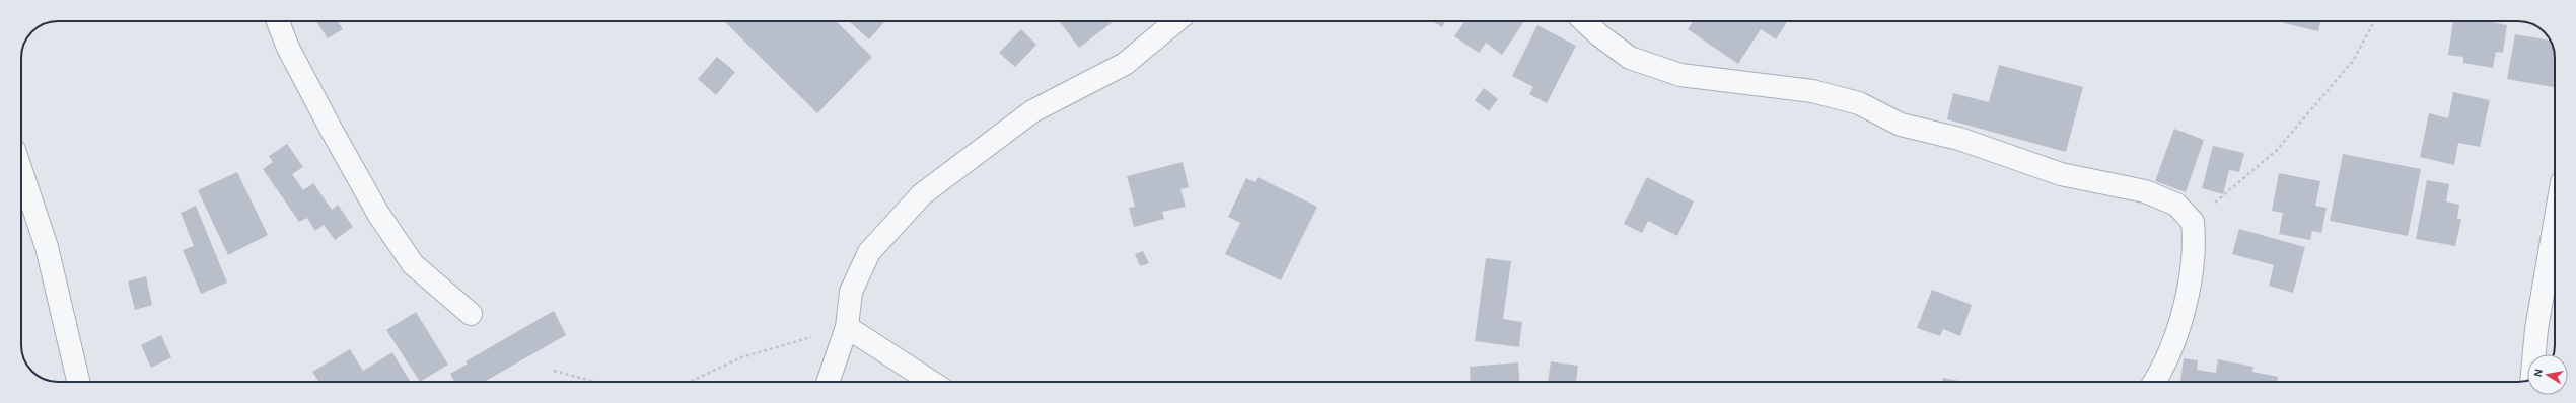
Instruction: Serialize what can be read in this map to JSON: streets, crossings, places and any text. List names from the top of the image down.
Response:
{
  "north": "left"
}
